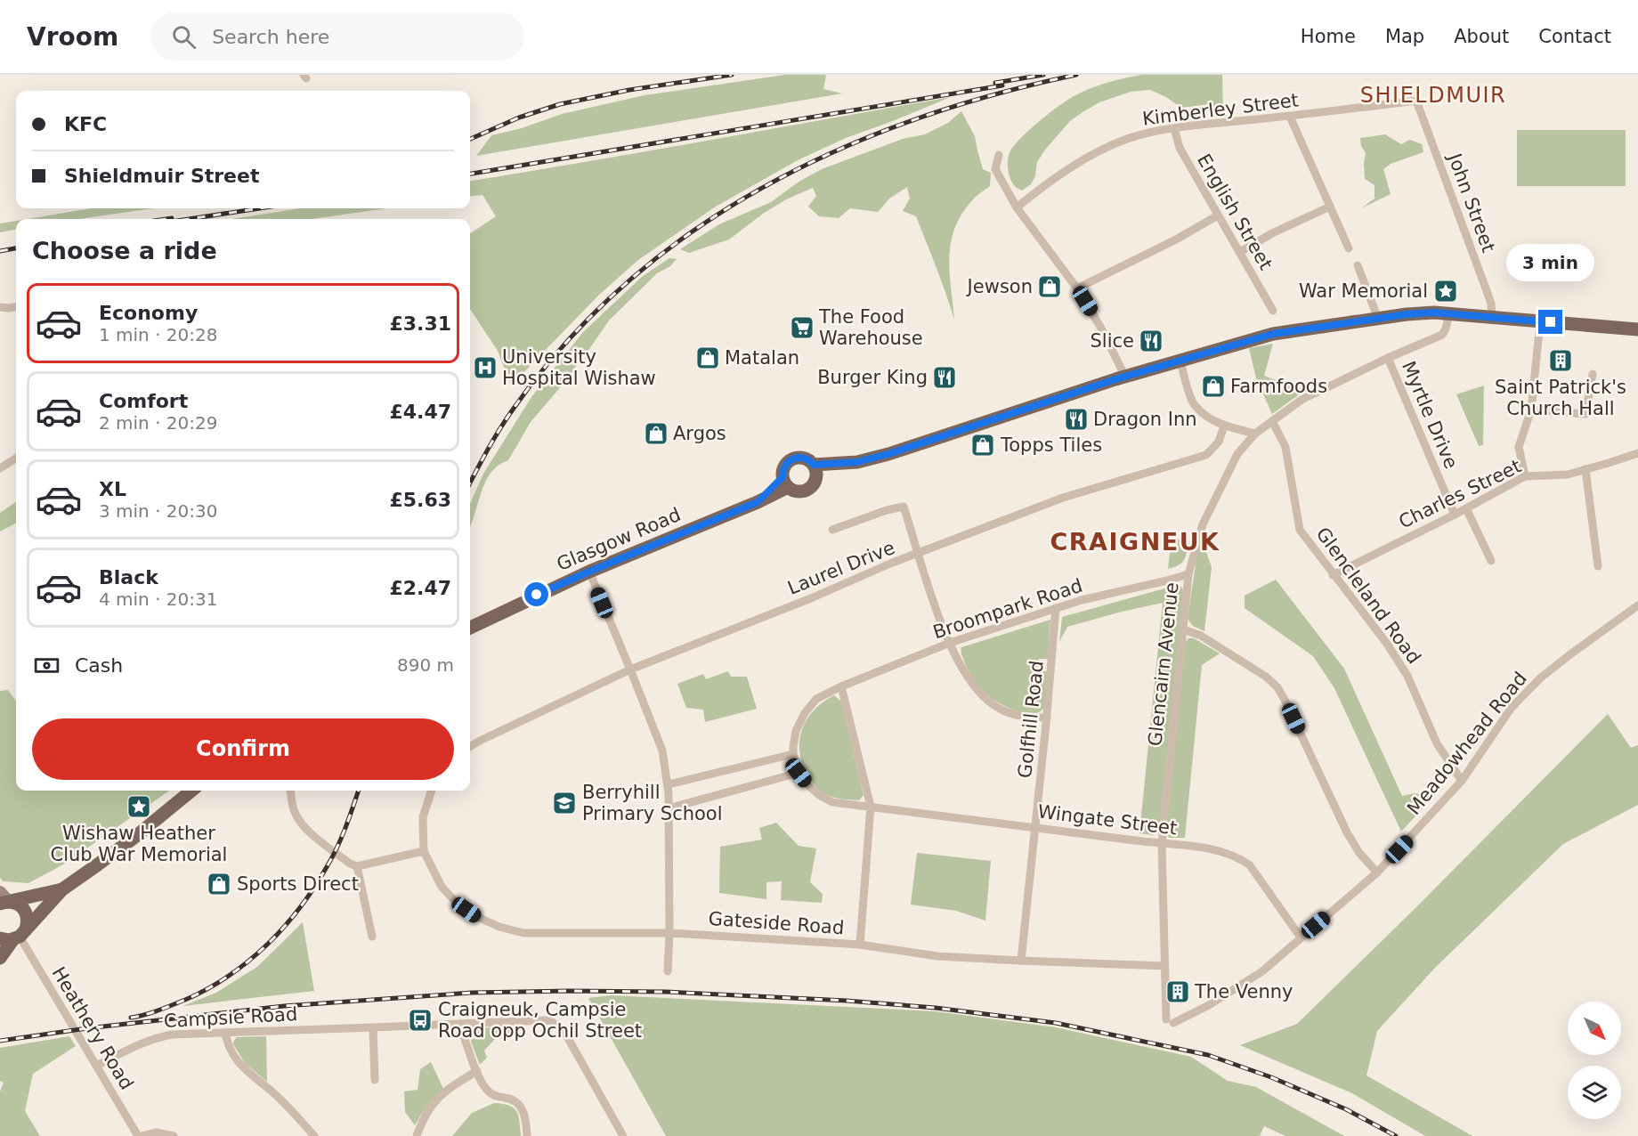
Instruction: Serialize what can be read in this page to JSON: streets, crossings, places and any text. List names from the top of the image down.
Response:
{
  "streets": {
    "main road": ["Glasgow Road"],
    "street": [
      "Kimberley Street",
      "John Street",
      "English Street",
      "Myrtle Drive",
      "Charles Street",
      "Laurel Drive",
      "Glencleland Road",
      "Broompark Road",
      "Glencairn Avenue",
      "Golfhill Road",
      "Meadowhead Road",
      "Wingate Street",
      "Gateside Road",
      "Campsie Road",
      "Heathery Road"
    ]
  },
  "crossings": [
    ["Kimberley Street", "John Street"],
    ["Kimberley Street", "English Street"],
    ["Myrtle Drive", "Charles Street"],
    ["Myrtle Drive", "Glencairn Avenue"],
    ["Charles Street", "Glencleland Road"],
    ["Glencleland Road", "Glencairn Avenue"],
    ["Glencleland Road", "Meadowhead Road"],
    ["Broompark Road", "Glencairn Avenue"],
    ["Broompark Road", "Golfhill Road"],
    ["Glencairn Avenue", "Meadowhead Road"],
    ["Glencairn Avenue", "Wingate Street"],
    ["Glencairn Avenue", "Gateside Road"],
    ["Golfhill Road", "Wingate Street"],
    ["Golfhill Road", "Gateside Road"],
    ["Meadowhead Road", "Wingate Street"],
    ["Campsie Road", "Heathery Road"]
  ],
  "districts": ["SHIELDMUIR", "CRAIGNEUK"],
  "places": {
    "shop": [
      "Jewson",
      "Matalan",
      "Farmfoods",
      "Argos",
      "Topps Tiles",
      "Sports Direct"
    ],
    "place": ["War Memorial", "Wishaw Heather Club War Memorial"],
    "supermarket": ["The Food Warehouse"],
    "restaurant": ["Slice", "Burger King", "Dragon Inn"],
    "building": ["Saint Patrick's Church Hall", "The Venny"],
    "hospital": ["University Hospital Wishaw"],
    "school or university": ["Berryhill Primary School"],
    "bus stop": ["Craigneuk, Campsie Road opp Ochil Street"]
  },
  "north": "bottom right",
  "page": {
    "header": "Vroom",
    "search": "Search here",
    "nav": [
      "Home",
      "Map",
      "About",
      "Contact"
    ],
    "banner": ["KFC", "Shieldmuir Street"],
    "heading": "Choose a ride",
    "bubble": "3 min",
    "list": [
      {
        "name": "Economy",
        "note": "1 min · 20:28",
        "value": "£3.31"
      },
      {
        "name": "Comfort",
        "note": "2 min · 20:29",
        "value": "£4.47"
      },
      {
        "name": "XL",
        "note": "3 min · 20:30",
        "value": "£5.63"
      },
      {
        "name": "Black",
        "note": "4 min · 20:31",
        "value": "£2.47"
      }
    ],
    "pay": ["Cash", "890 m"],
    "buttons": "Confirm"
  }
}
